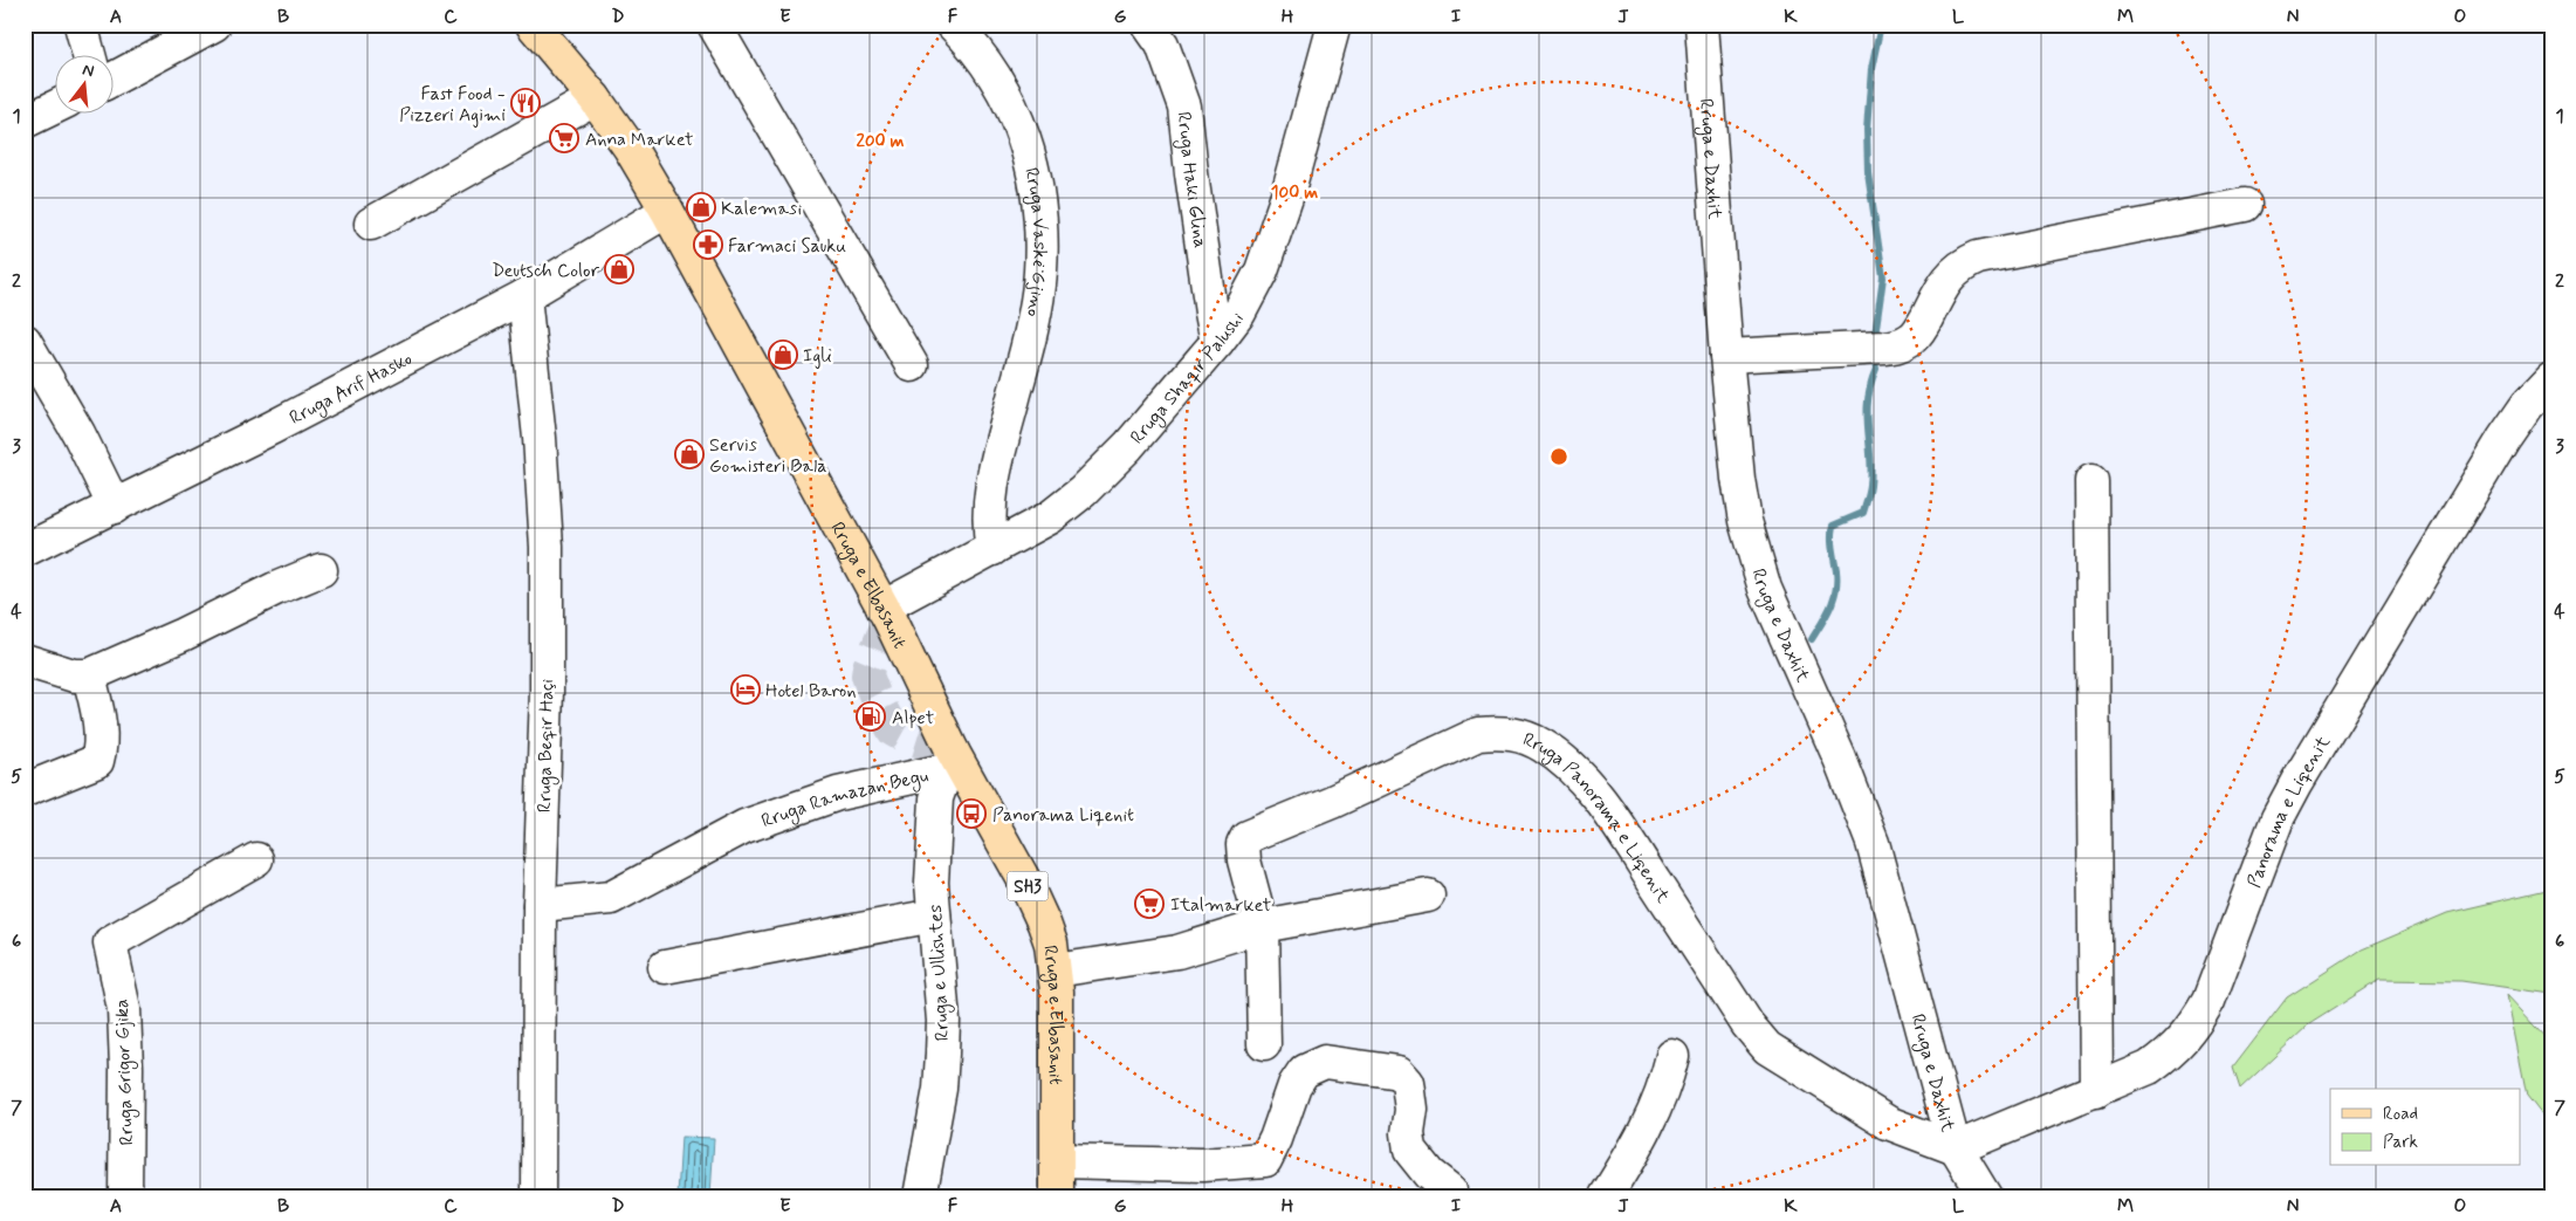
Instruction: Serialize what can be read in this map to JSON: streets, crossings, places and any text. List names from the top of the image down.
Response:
{
  "streets": {
    "main road": ["Rruga e Elbasanit", "SH3"],
    "street": [
      "Rruga e Daxhit",
      "Rruga Haki Glina",
      "Rruga Vaskë Gjino",
      "Rruga Shaqir Palushi",
      "Rruga Arif Hasko",
      "Rruga Beqir Haçi",
      "Rruga Ramazan Begu",
      "Panorama e Liqenit",
      "Rruga Panorama e Liqenit",
      "Rruga e Ullishtes",
      "Rruga Grigor Gjika"
    ]
  },
  "crossings": [
    ["Rruga e Daxhit", "Panorama e Liqenit"],
    ["Rruga e Daxhit", "Rruga Panorama e Liqenit"],
    ["Rruga Haki Glina", "Rruga Shaqir Palushi"],
    ["Rruga Vaskë Gjino", "Rruga Shaqir Palushi"],
    ["Rruga Shaqir Palushi", "Rruga e Elbasanit"],
    ["Rruga Arif Hasko", "Rruga e Elbasanit"],
    ["Rruga Arif Hasko", "Rruga Beqir Haçi"],
    ["Rruga e Elbasanit", "Rruga Ramazan Begu"],
    ["Rruga e Elbasanit", "Rruga e Ullishtes"],
    ["Rruga Beqir Haçi", "Rruga Ramazan Begu"],
    ["Rruga Ramazan Begu", "Rruga e Ullishtes"],
    ["Panorama e Liqenit", "Rruga Panorama e Liqenit"]
  ],
  "places": {
    "restaurant": ["Fast Food - Pizzeri Agimi"],
    "supermarket": ["Anna Market", "Italmarket"],
    "shop": [
      "Kalemasi",
      "Deutsch Color",
      "Igli",
      "Servis Gomisteri Bala"
    ],
    "pharmacy": ["Farmaci Sauku"],
    "hotel": ["Hotel Baron"],
    "fuel station": ["Alpet"],
    "bus stop": ["Panorama Liqenit"]
  },
  "legend": ["Road", "Park"],
  "north": "top",
  "grid": {
    "columns": [
      "A",
      "B",
      "C",
      "D",
      "E",
      "F",
      "G",
      "H",
      "I",
      "J",
      "K",
      "L",
      "M",
      "N",
      "O"
    ],
    "rows": [
      "1",
      "2",
      "3",
      "4",
      "5",
      "6",
      "7"
    ]
  },
  "rings": ["200 m", "100 m"]
}
